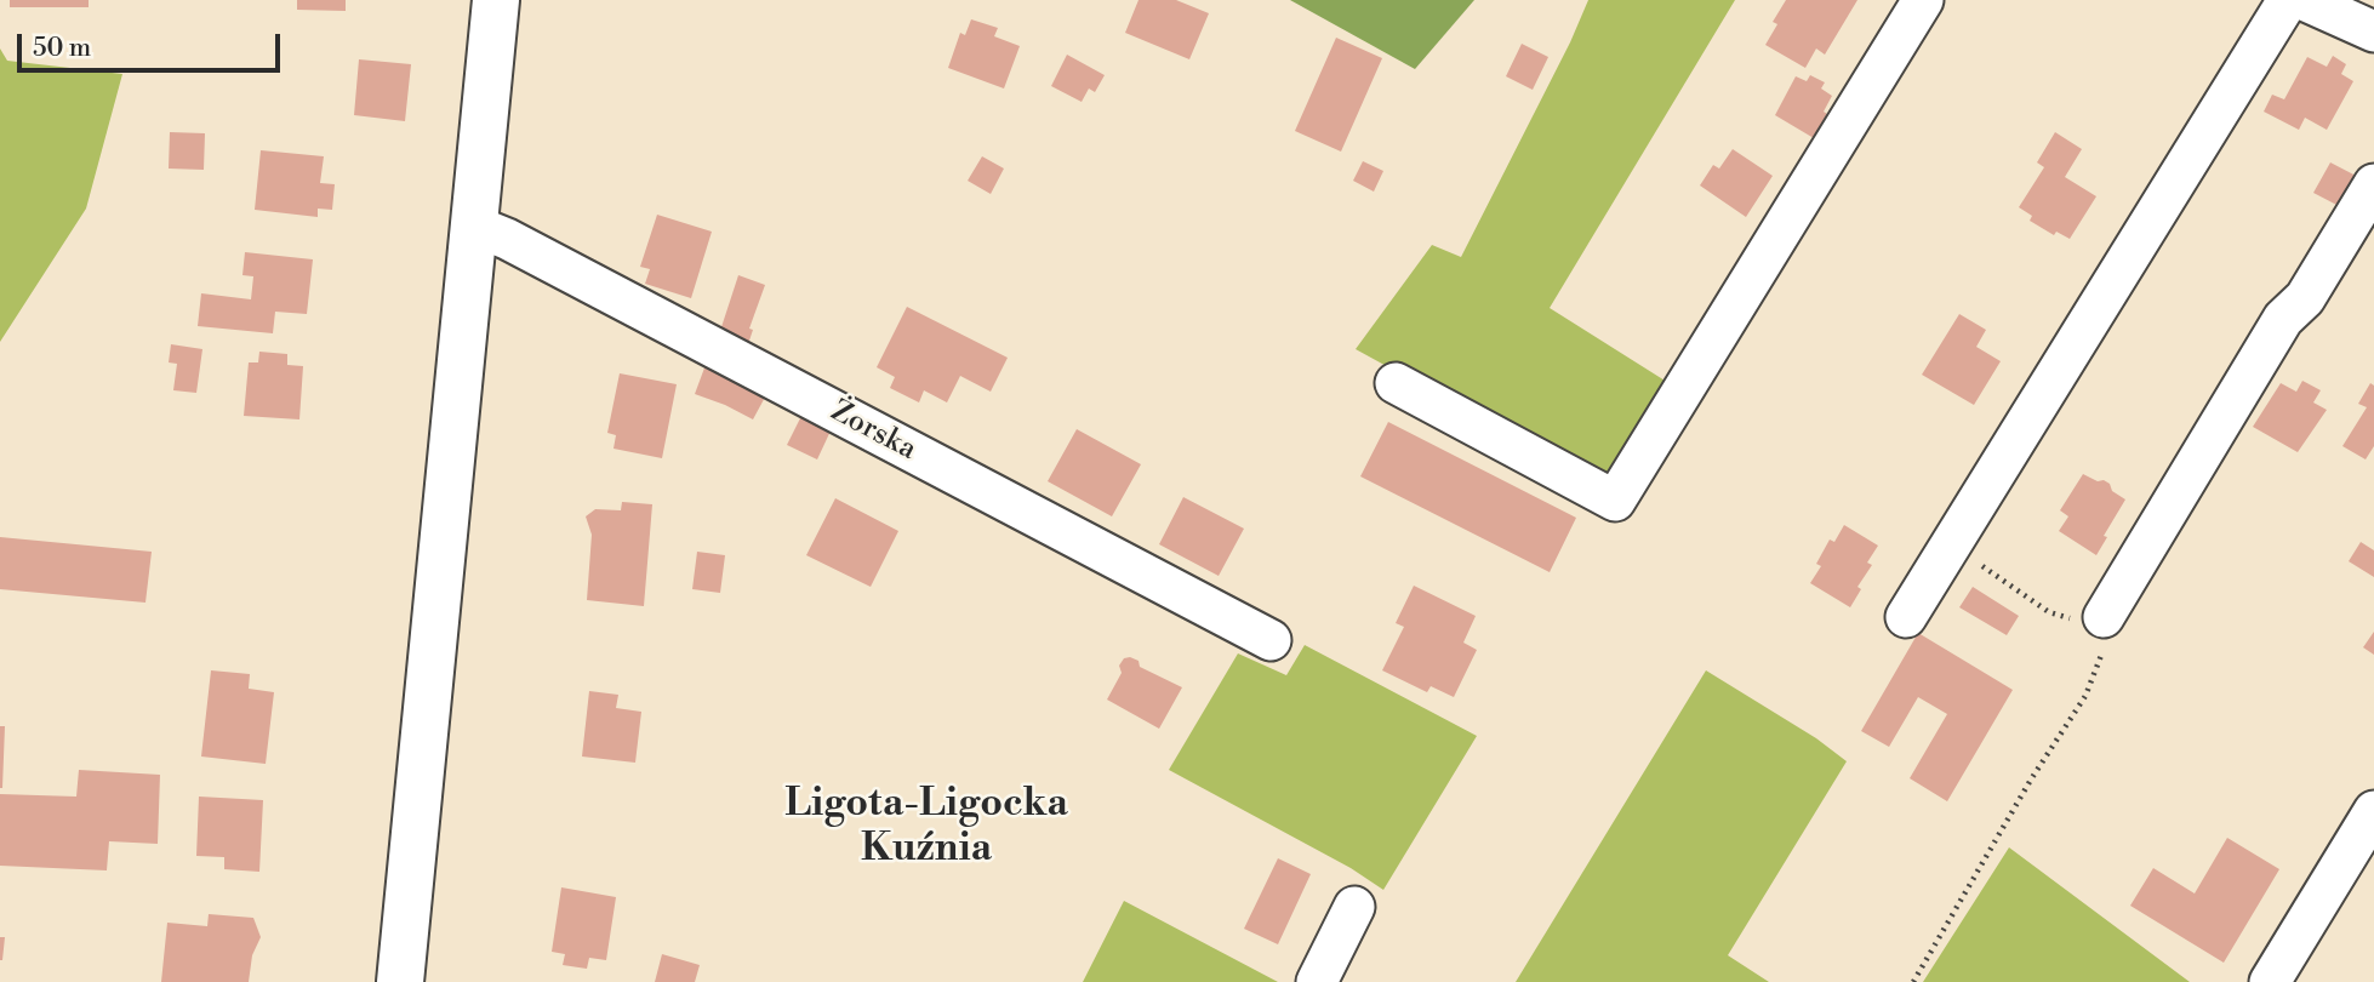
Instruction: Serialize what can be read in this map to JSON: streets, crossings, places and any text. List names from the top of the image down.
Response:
{
  "streets": {
    "street": ["Żorska"]
  },
  "districts": ["Ligota-Ligocka Kuźnia"],
  "scale_bar": "50 m"
}
